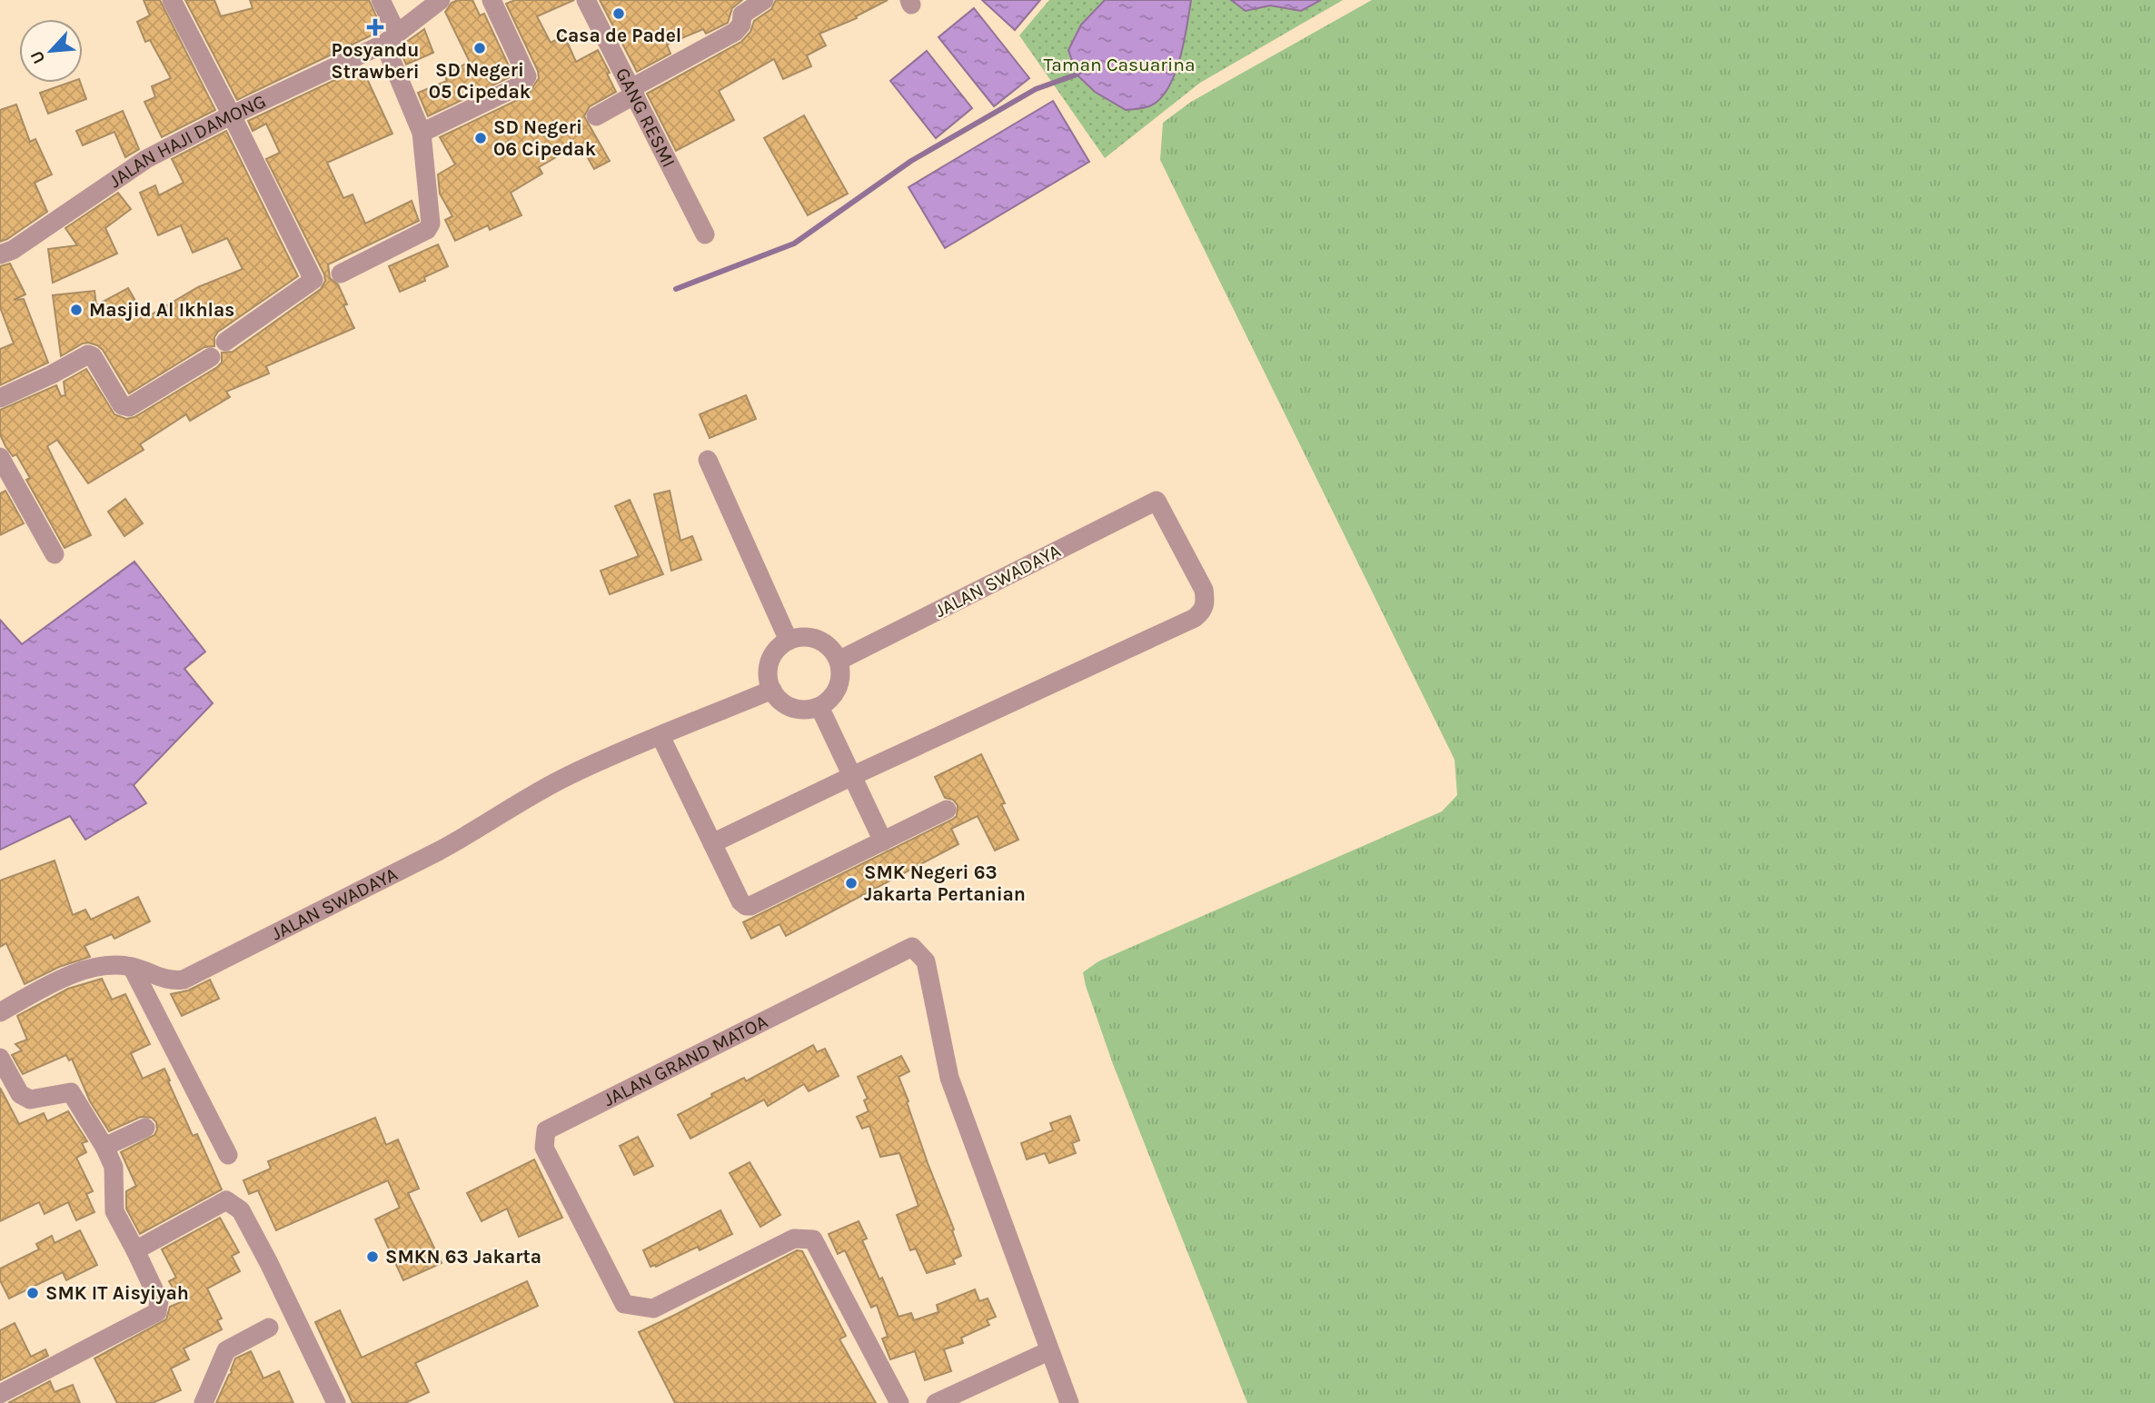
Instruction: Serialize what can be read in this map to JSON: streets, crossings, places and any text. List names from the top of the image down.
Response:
{
  "streets": {
    "street": [
      "GANG RESMI",
      "JALAN HAJI DAMONG",
      "JALAN SWADAYA",
      "JALAN GRAND MATOA"
    ]
  },
  "parks": ["Taman Casuarina"],
  "places": {
    "other": [
      "Casa de Padel",
      "SD Negeri 05 Cipedak",
      "SD Negeri 06 Cipedak",
      "Masjid Al Ikhlas",
      "SMK Negeri 63 Jakarta Pertanian",
      "SMKN 63 Jakarta",
      "SMK IT Aisyiyah"
    ],
    "health": ["Posyandu Strawberi"]
  },
  "north": "bottom left"
}
